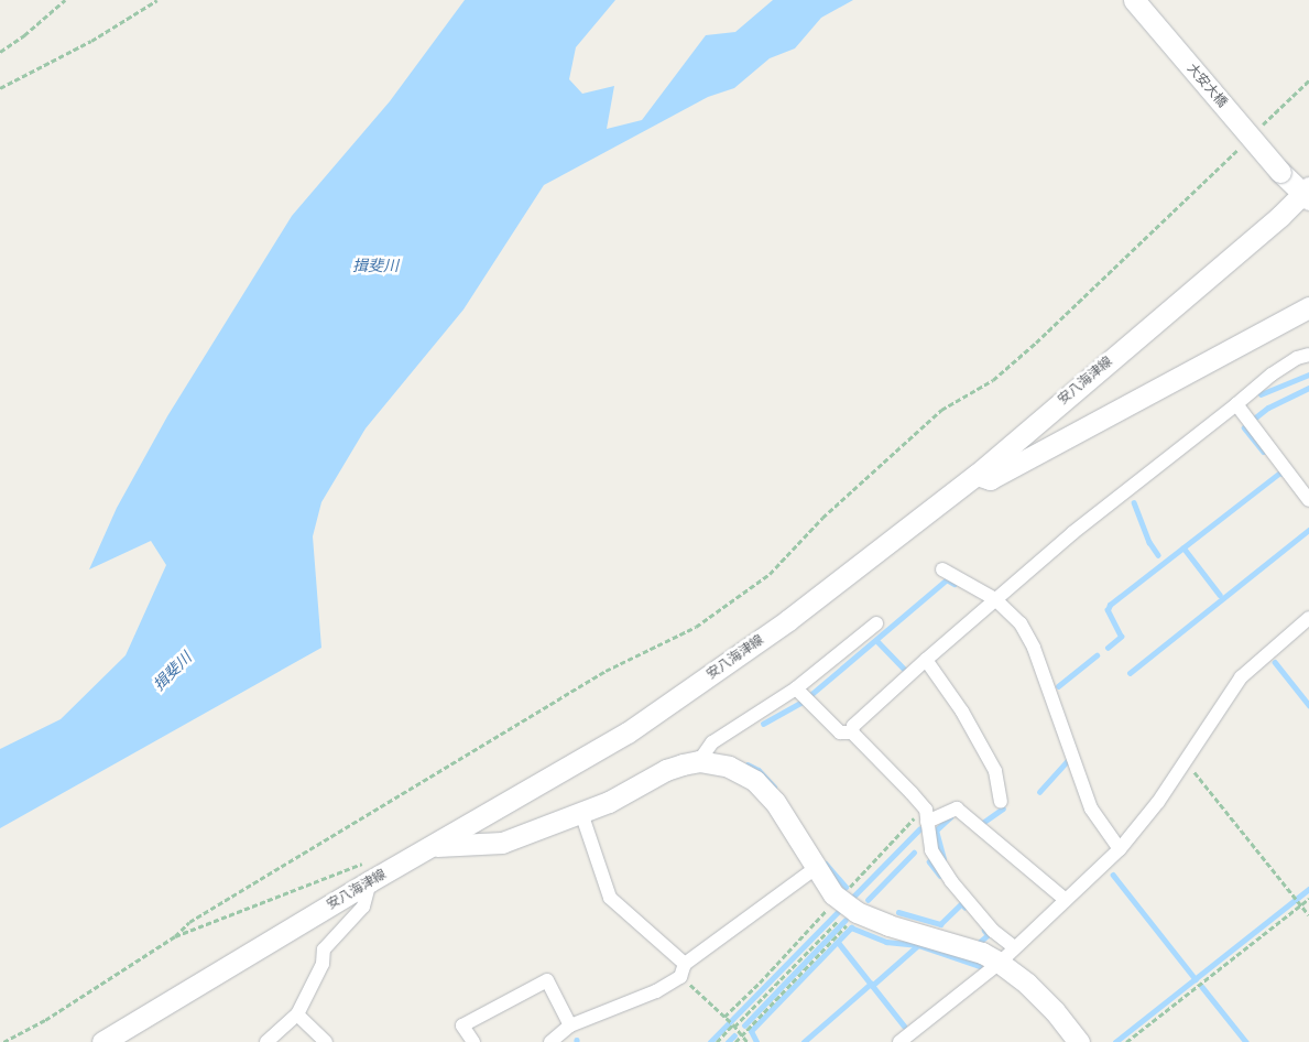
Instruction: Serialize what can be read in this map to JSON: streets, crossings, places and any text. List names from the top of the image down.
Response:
{
  "streets": {
    "main road": ["大安大橋", "安八海津線"]
  },
  "crossings": [
    ["大安大橋", "安八海津線"]
  ],
  "water": ["揖斐川"]
}
